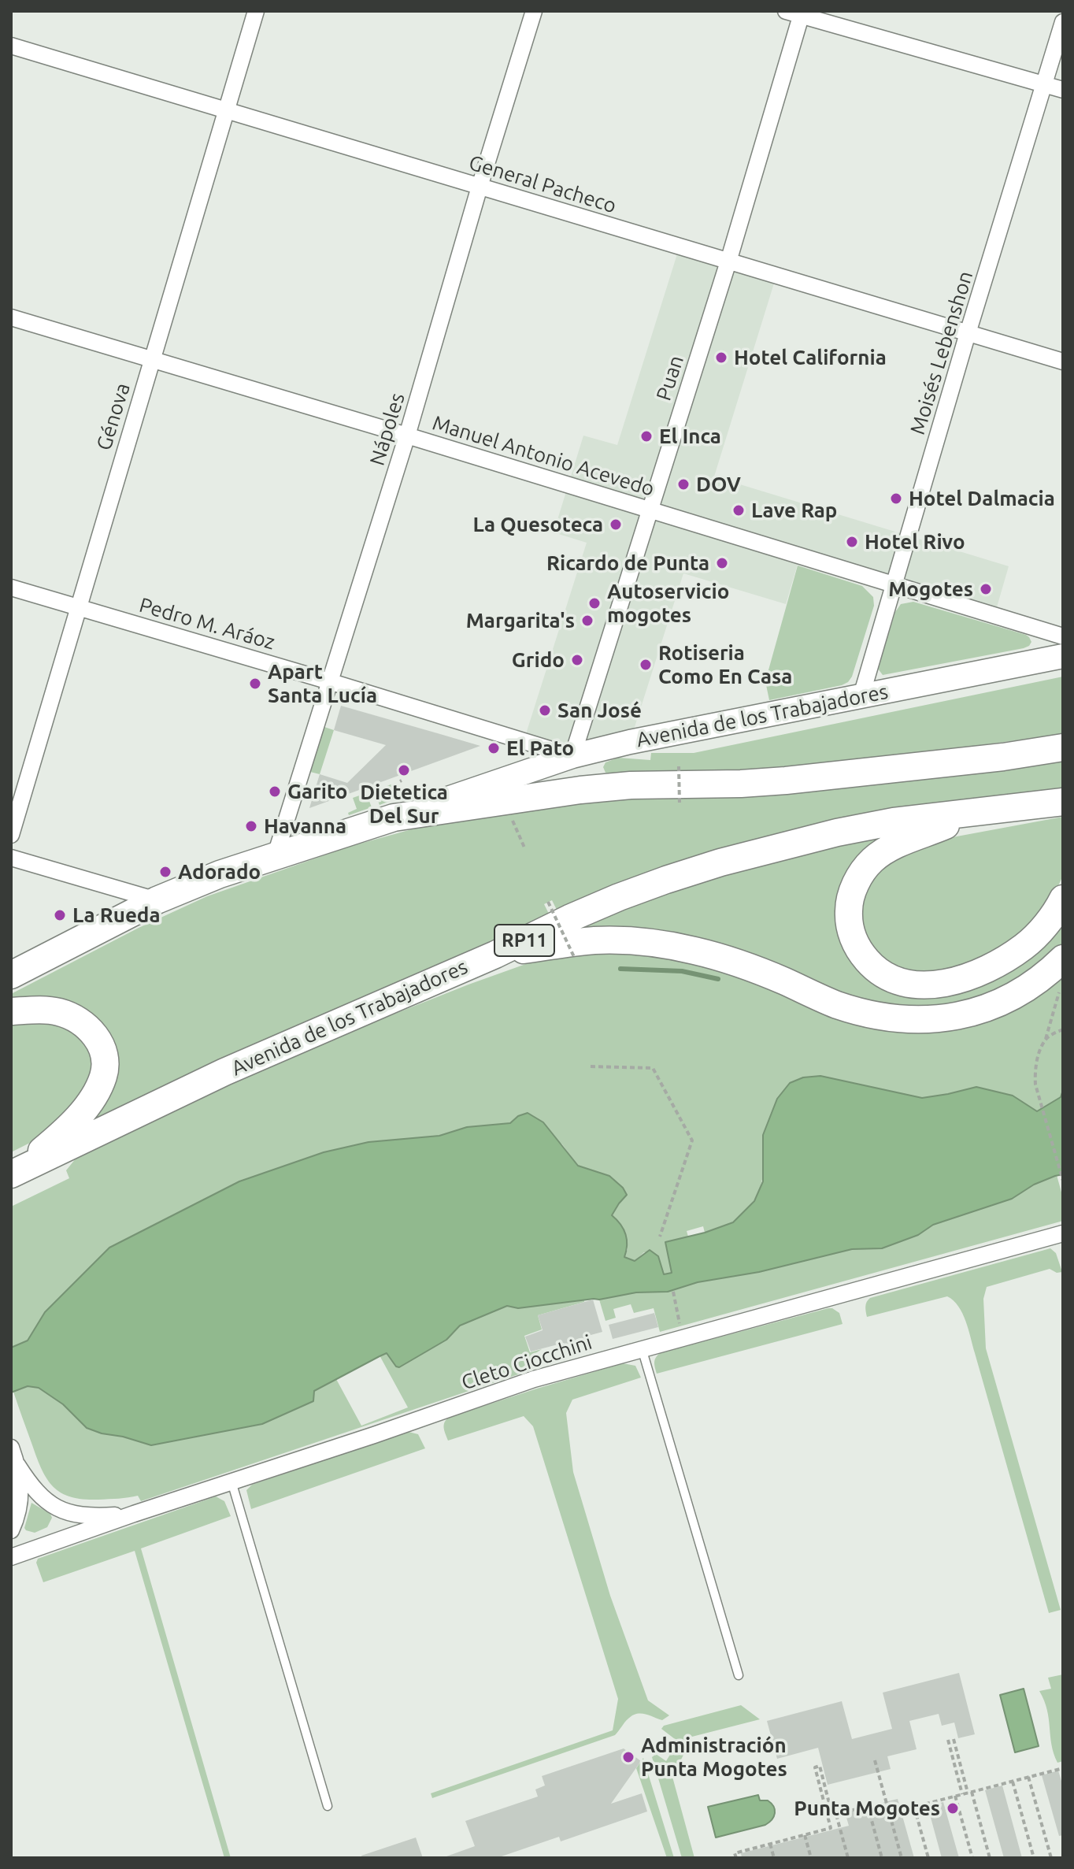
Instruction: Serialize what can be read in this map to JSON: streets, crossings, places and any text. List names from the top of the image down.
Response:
{
  "streets": {
    "main road": ["Avenida de los Trabajadores", "RP11"],
    "street": [
      "General Pacheco",
      "Moisés Lebenshon",
      "Puan",
      "Génova",
      "Nápoles",
      "Manuel Antonio Acevedo",
      "Pedro M. Aráoz",
      "Cleto Ciocchini"
    ]
  },
  "crossings": [
    ["General Pacheco", "Moisés Lebenshon"],
    ["General Pacheco", "Puan"],
    ["General Pacheco", "Génova"],
    ["General Pacheco", "Nápoles"],
    ["Moisés Lebenshon", "Manuel Antonio Acevedo"],
    ["Moisés Lebenshon", "Avenida de los Trabajadores"],
    ["Puan", "Manuel Antonio Acevedo"],
    ["Puan", "Pedro M. Aráoz"],
    ["Puan", "Avenida de los Trabajadores"],
    ["Génova", "Manuel Antonio Acevedo"],
    ["Génova", "Pedro M. Aráoz"],
    ["Nápoles", "Manuel Antonio Acevedo"],
    ["Nápoles", "Pedro M. Aráoz"],
    ["Nápoles", "Avenida de los Trabajadores"],
    ["Pedro M. Aráoz", "Avenida de los Trabajadores"]
  ],
  "places": [
    "Hotel California",
    "El Inca",
    "DOV",
    "Hotel Dalmacia",
    "Lave Rap",
    "La Quesoteca",
    "Hotel Rivo",
    "Ricardo de Punta",
    "Mogotes",
    "Autoservicio mogotes",
    "Margarita's",
    "Grido",
    "Rotiseria Como En Casa",
    "Apart Santa Lucía",
    "San José",
    "El Pato",
    "Dietetica Del Sur",
    "Garito",
    "Havanna",
    "Adorado",
    "La Rueda",
    "Administración Punta Mogotes",
    "Punta Mogotes"
  ]
}
